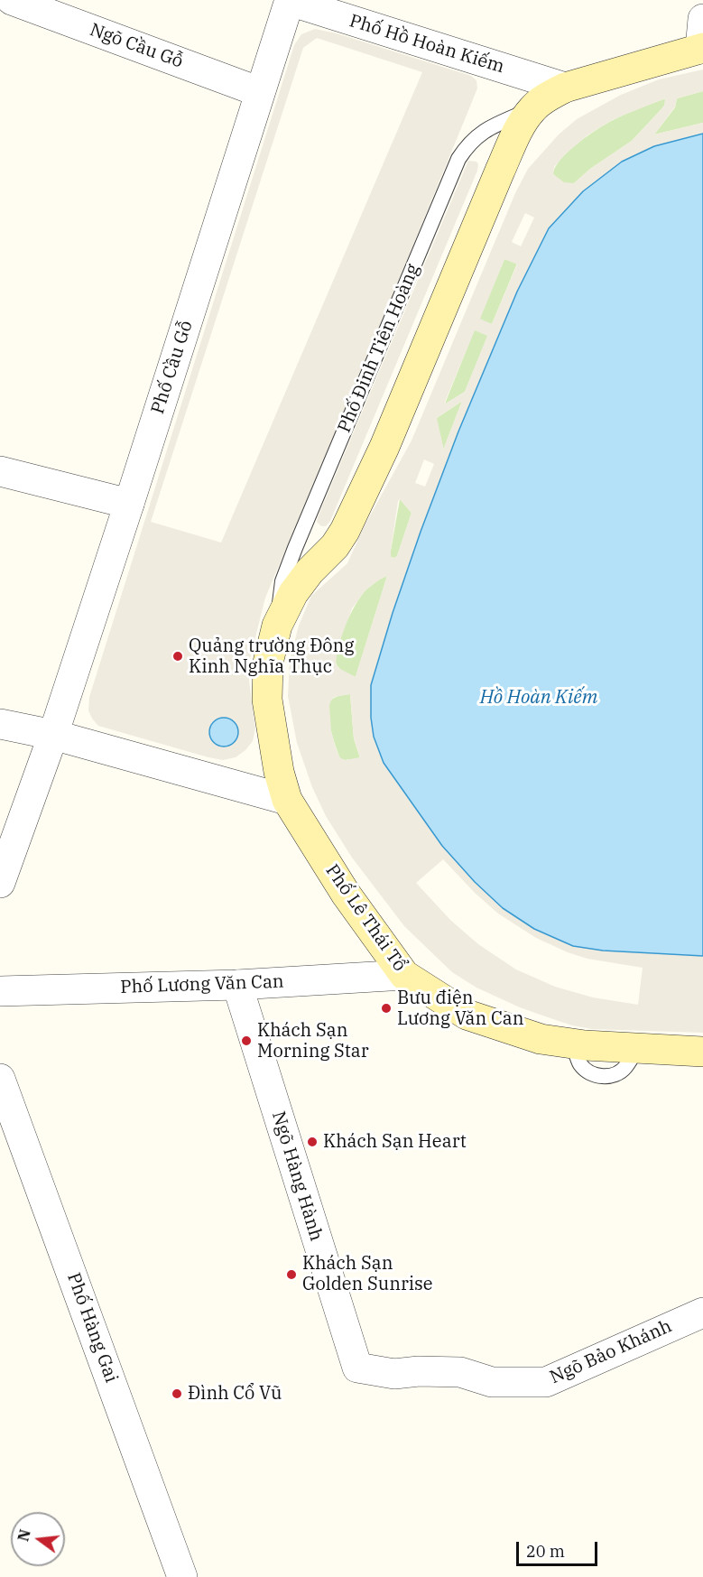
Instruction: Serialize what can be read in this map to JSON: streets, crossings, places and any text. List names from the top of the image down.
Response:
{
  "streets": {
    "main road": ["Phố Đinh Tiên Hoàng", "Phố Lê Thái Tổ"],
    "street": [
      "Phố Hồ Hoàn Kiếm",
      "Ngõ Cầu Gỗ",
      "Phố Cầu Gỗ",
      "Phố Lương Văn Can",
      "Ngõ Hàng Hành",
      "Phố Hàng Gai",
      "Ngõ Bảo Khánh"
    ]
  },
  "crossings": [
    ["Phố Hồ Hoàn Kiếm", "Phố Đinh Tiên Hoàng"],
    ["Phố Hồ Hoàn Kiếm", "Phố Cầu Gỗ"],
    ["Ngõ Cầu Gỗ", "Phố Cầu Gỗ"],
    ["Phố Đinh Tiên Hoàng", "Phố Lê Thái Tổ"],
    ["Phố Lê Thái Tổ", "Phố Lương Văn Can"],
    ["Phố Lương Văn Can", "Ngõ Hàng Hành"],
    ["Ngõ Hàng Hành", "Ngõ Bảo Khánh"]
  ],
  "water": ["Hồ Hoàn Kiếm"],
  "places": [
    "Quảng trường Đông Kinh Nghĩa Thục",
    "Bưu điện Lương Văn Can",
    "Khách Sạn Morning Star",
    "Khách Sạn Heart",
    "Khách Sạn Golden Sunrise",
    "Đình Cổ Vũ"
  ],
  "scale_bar": "20 m",
  "north": "left"
}
